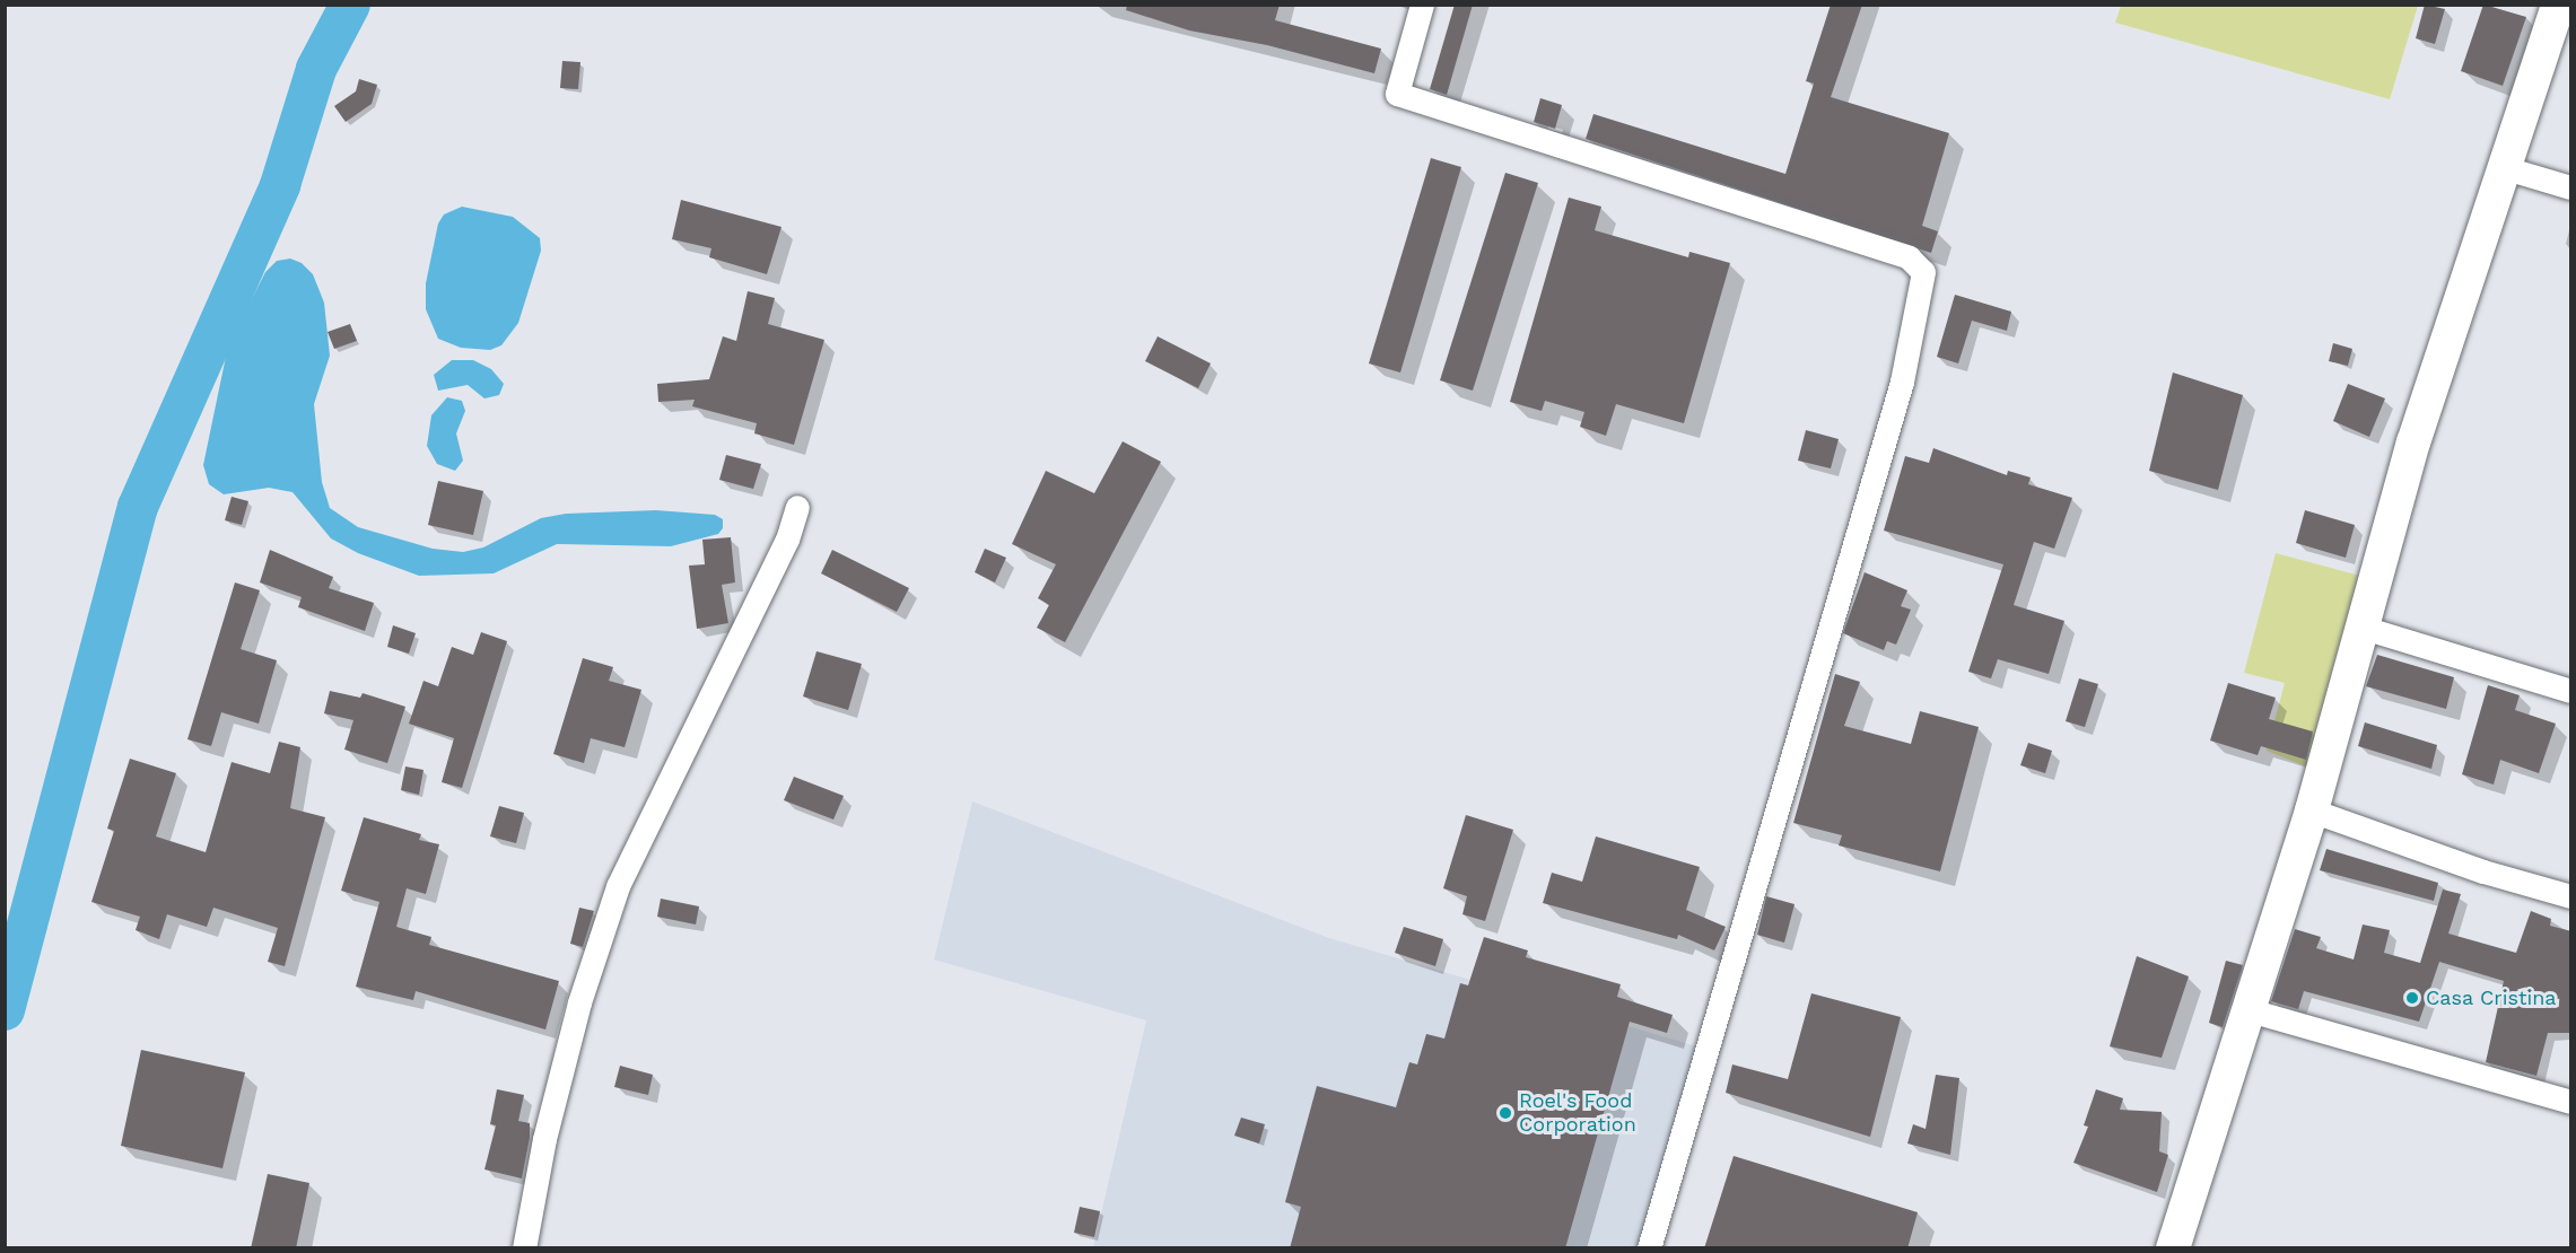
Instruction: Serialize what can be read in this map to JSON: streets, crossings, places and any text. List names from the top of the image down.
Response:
{
  "places": ["Casa Cristina", "Roel's Food Corporation"]
}
